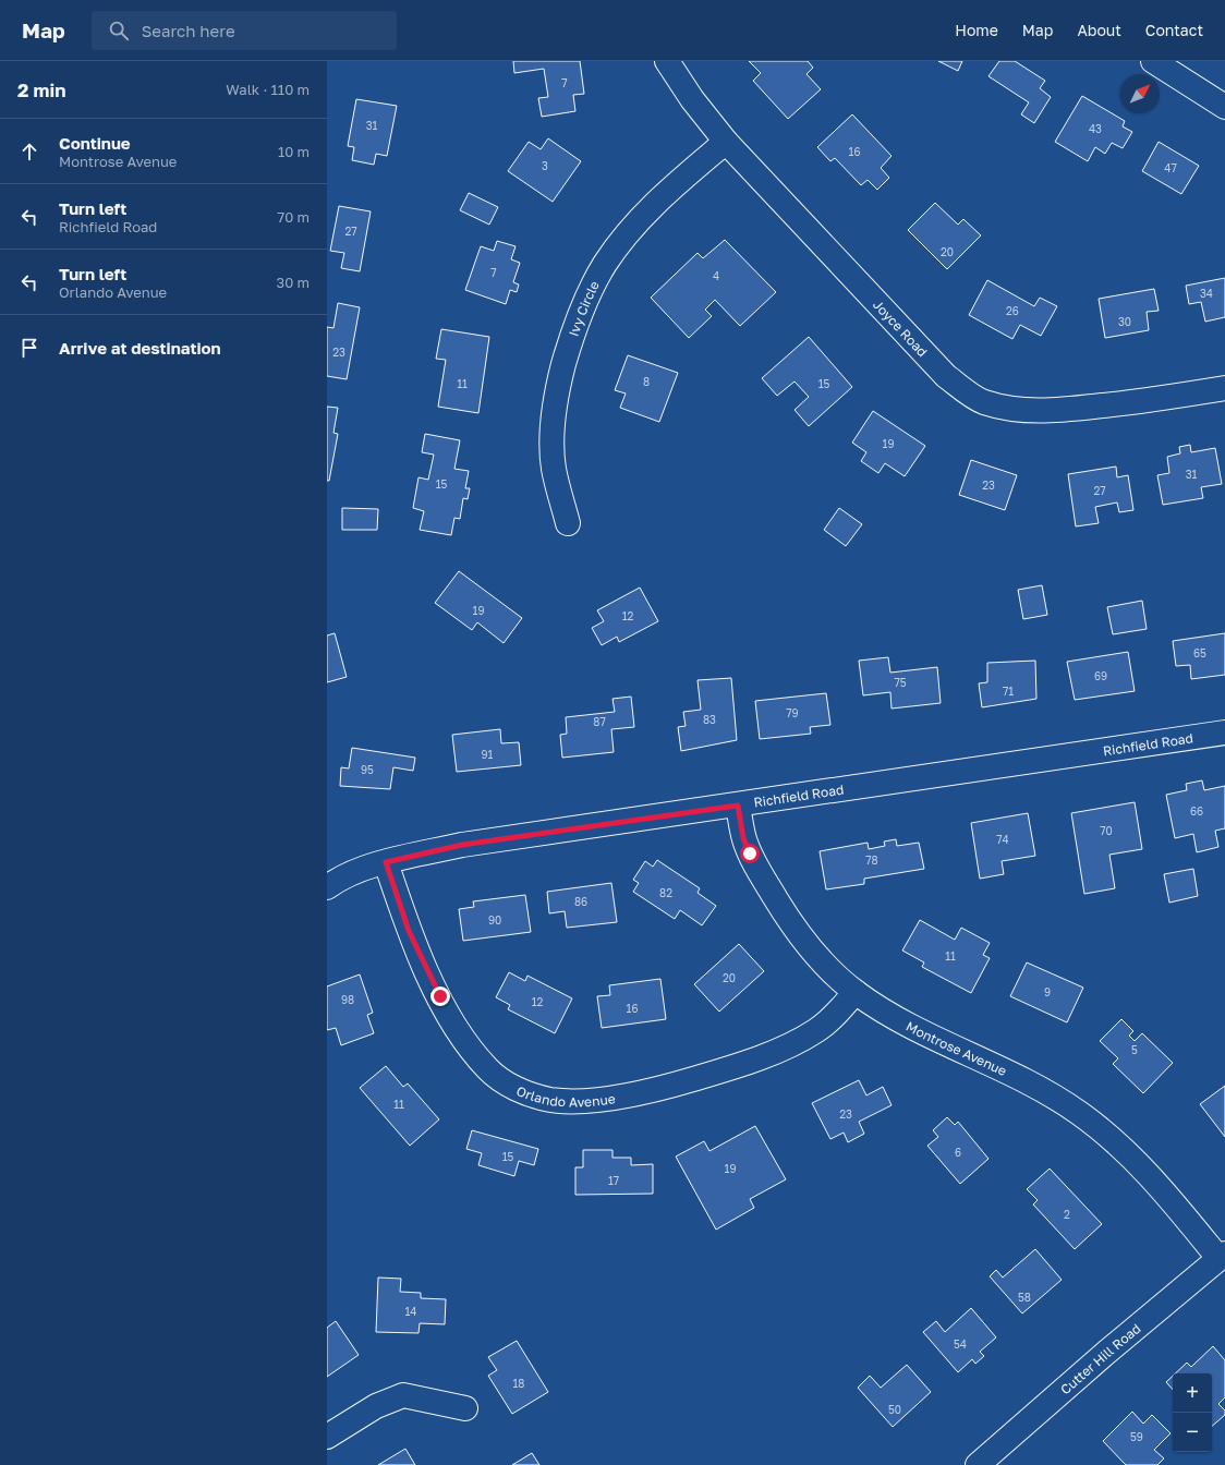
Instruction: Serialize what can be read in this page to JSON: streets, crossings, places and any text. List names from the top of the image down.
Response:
{
  "streets": {
    "street": [
      "Ivy Circle",
      "Joyce Road",
      "Richfield Road",
      "Montrose Avenue",
      "Orlando Avenue",
      "Cutter Hill Road"
    ]
  },
  "crossings": [
    ["Ivy Circle", "Joyce Road"],
    ["Richfield Road", "Montrose Avenue"],
    ["Richfield Road", "Orlando Avenue"],
    ["Montrose Avenue", "Orlando Avenue"],
    ["Montrose Avenue", "Cutter Hill Road"]
  ],
  "house_numbers": [
    "7",
    "31",
    "43",
    "16",
    "3",
    "47",
    "27",
    "20",
    "7",
    "4",
    "34",
    "26",
    "30",
    "23",
    "8",
    "11",
    "15",
    "19",
    "31",
    "15",
    "23",
    "27",
    "19",
    "12",
    "65",
    "69",
    "75",
    "71",
    "79",
    "83",
    "87",
    "91",
    "95",
    "66",
    "70",
    "74",
    "78",
    "82",
    "86",
    "90",
    "11",
    "20",
    "9",
    "98",
    "12",
    "16",
    "5",
    "11",
    "23",
    "6",
    "15",
    "19",
    "17",
    "2",
    "58",
    "14",
    "54",
    "18",
    "50",
    "59"
  ],
  "north": "top right",
  "page": {
    "header": "Map",
    "search": "Search here",
    "nav": [
      "Home",
      "Map",
      "About",
      "Contact"
    ],
    "heading": ["2 min", "Walk · 110 m"],
    "list": [
      ["Continue", "Montrose Avenue", "10 m"],
      ["Turn left", "Richfield Road", "70 m"],
      ["Turn left", "Orlando Avenue", "30 m"],
      "Arrive at destination"
    ],
    "map_buttons": ["+", "−"]
  }
}
